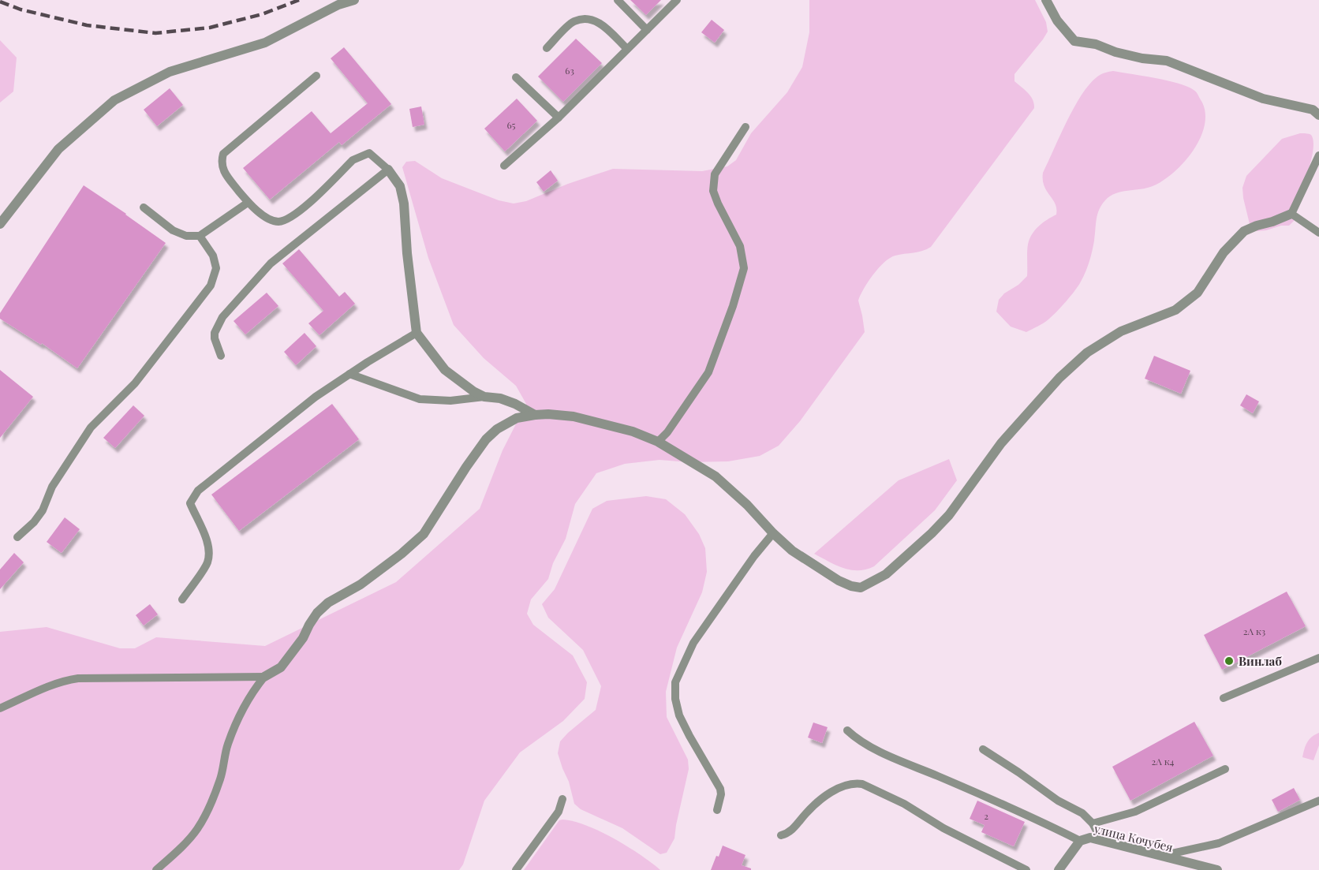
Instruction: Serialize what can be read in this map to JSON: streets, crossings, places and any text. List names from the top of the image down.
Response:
{
  "streets": {
    "street": ["улица Кочубея"]
  },
  "places": ["Винлаб"],
  "house_numbers": [
    "63",
    "65",
    "2А к3",
    "2А к4",
    "2"
  ]
}
